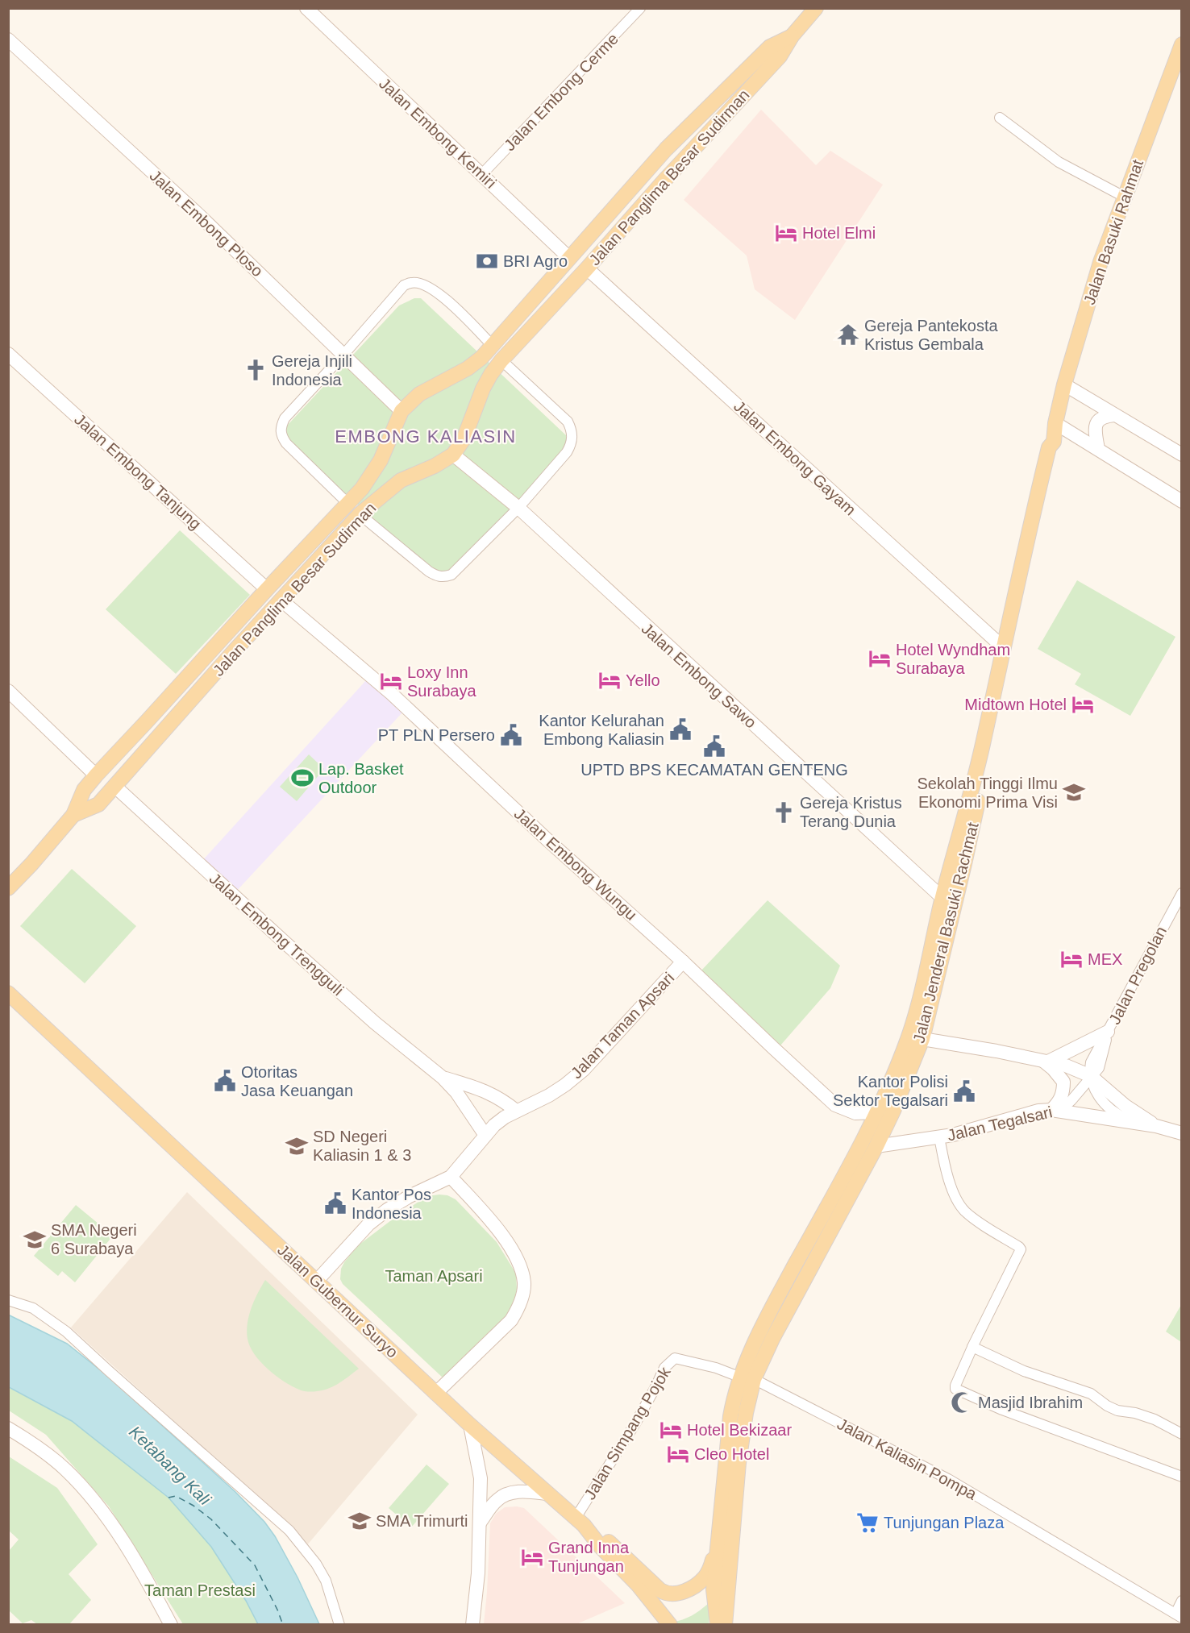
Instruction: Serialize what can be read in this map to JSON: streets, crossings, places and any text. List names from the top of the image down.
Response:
{
  "streets": {
    "main road": [
      "Jalan Panglima Besar Sudirman",
      "Jalan Basuki Rahmat",
      "Jalan Jenderal Basuki Rachmat",
      "Jalan Gubernur Suryo"
    ],
    "street": [
      "Jalan Embong Cerme",
      "Jalan Embong Kemiri",
      "Jalan Embong Ploso",
      "Jalan Embong Gayam",
      "Jalan Embong Tanjung",
      "Jalan Embong Sawo",
      "Jalan Embong Wungu",
      "Jalan Embong Trengguli",
      "Jalan Pregolan",
      "Jalan Taman Apsari",
      "Jalan Tegalsari",
      "Jalan Simpang Pojok",
      "Jalan Kaliasin Pompa"
    ]
  },
  "crossings": [
    ["Jalan Embong Cerme", "Jalan Embong Kemiri"],
    ["Jalan Embong Kemiri", "Jalan Panglima Besar Sudirman"],
    ["Jalan Panglima Besar Sudirman", "Jalan Embong Ploso"],
    ["Jalan Panglima Besar Sudirman", "Jalan Embong Gayam"],
    ["Jalan Panglima Besar Sudirman", "Jalan Embong Tanjung"],
    ["Jalan Panglima Besar Sudirman", "Jalan Embong Sawo"],
    ["Jalan Panglima Besar Sudirman", "Jalan Embong Wungu"],
    ["Jalan Panglima Besar Sudirman", "Jalan Embong Trengguli"],
    ["Jalan Basuki Rahmat", "Jalan Jenderal Basuki Rachmat"],
    ["Jalan Embong Gayam", "Jalan Jenderal Basuki Rachmat"],
    ["Jalan Embong Sawo", "Jalan Jenderal Basuki Rachmat"],
    ["Jalan Embong Wungu", "Jalan Jenderal Basuki Rachmat"],
    ["Jalan Embong Wungu", "Jalan Taman Apsari"],
    ["Jalan Jenderal Basuki Rachmat", "Jalan Tegalsari"],
    ["Jalan Jenderal Basuki Rachmat", "Jalan Simpang Pojok"],
    ["Jalan Jenderal Basuki Rachmat", "Jalan Kaliasin Pompa"],
    ["Jalan Embong Trengguli", "Jalan Taman Apsari"],
    ["Jalan Pregolan", "Jalan Tegalsari"],
    ["Jalan Taman Apsari", "Jalan Gubernur Suryo"],
    ["Jalan Gubernur Suryo", "Jalan Simpang Pojok"],
    ["Jalan Simpang Pojok", "Jalan Kaliasin Pompa"]
  ],
  "districts": ["EMBONG KALIASIN"],
  "water": ["Ketabang Kali"],
  "parks": ["Taman Apsari", "Taman Prestasi"],
  "places": {
    "hotel": [
      "Hotel Elmi",
      "Hotel Wyndham Surabaya",
      "Yello",
      "Loxy Inn Surabaya",
      "Midtown Hotel",
      "MEX",
      "Hotel Bekizaar",
      "Cleo Hotel",
      "Grand Inna Tunjungan"
    ],
    "bank": ["BRI Agro"],
    "temple": ["Gereja Pantekosta Kristus Gembala"],
    "church": ["Gereja Injili Indonesia", "Gereja Kristus Terang Dunia"],
    "public building": [
      "Kantor Kelurahan Embong Kaliasin",
      "PT PLN Persero",
      "UPTD BPS KECAMATAN GENTENG",
      "Otoritas Jasa Keuangan",
      "Kantor Polisi Sektor Tegalsari",
      "Kantor Pos Indonesia"
    ],
    "sports": ["Lap. Basket Outdoor"],
    "school or university": [
      "Sekolah Tinggi Ilmu Ekonomi Prima Visi",
      "SD Negeri Kaliasin 1 & 3",
      "SMA Negeri 6 Surabaya",
      "SMA Trimurti"
    ],
    "mosque": ["Masjid Ibrahim"],
    "supermarket": ["Tunjungan Plaza"]
  }
}
